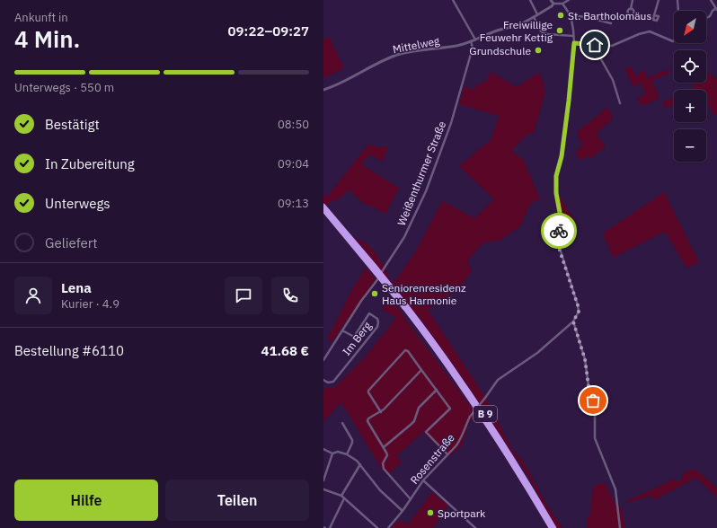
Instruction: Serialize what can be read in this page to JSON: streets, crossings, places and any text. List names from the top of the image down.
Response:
{
  "streets": {
    "highway": ["B 9"],
    "street": [
      "Mittelweg",
      "Weißenthurmer Straße",
      "Im Berg",
      "Rosenstraße"
    ]
  },
  "crossings": [
    ["Mittelweg", "Weißenthurmer Straße"],
    ["Weißenthurmer Straße", "Im Berg"]
  ],
  "places": [
    "St. Bartholomäus",
    "Freiwillige Feuwehr Kettig",
    "Grundschule",
    "Seniorenresidenz Haus Harmonie",
    "Sportpark"
  ],
  "north": "bottom left",
  "page": {
    "heading": ["4 Min.", "Ankunft in", "09:22–09:27"],
    "panel": [
      "Lena",
      "Kurier · 4.9",
      "Bestellung #6110",
      "41.68 €"
    ],
    "map_buttons": ["+", "−"],
    "bar": "Unterwegs · 550 m",
    "list": [
      ["Bestätigt", "08:50"],
      ["In Zubereitung", "09:04"],
      ["Unterwegs", "09:13"],
      "Geliefert"
    ],
    "buttons": ["Hilfe", "Teilen"]
  }
}
